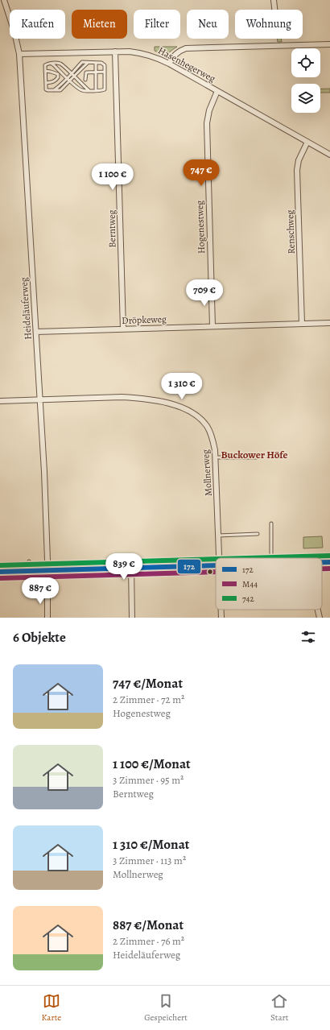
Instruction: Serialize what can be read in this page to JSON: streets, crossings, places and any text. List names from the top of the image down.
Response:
{
  "streets": {
    "street": [
      "Hasenhegerweg",
      "Hogenestweg",
      "Berntweg",
      "Renschweg",
      "Heideläuferweg",
      "Dröpkeweg",
      "Mollnerweg"
    ]
  },
  "crossings": [
    ["Hasenhegerweg", "Hogenestweg"],
    ["Hasenhegerweg", "Berntweg"],
    ["Hasenhegerweg", "Renschweg"],
    ["Hasenhegerweg", "Heideläuferweg"],
    ["Hogenestweg", "Dröpkeweg"],
    ["Berntweg", "Dröpkeweg"],
    ["Renschweg", "Dröpkeweg"],
    ["Heideläuferweg", "Dröpkeweg"],
    ["Heideläuferweg", "Mollnerweg"]
  ],
  "districts": ["Buckower Höfe"],
  "lines": ["transit line 742", "transit line 172", "transit line M44"],
  "legend": ["172", "M44", "742"],
  "page": {
    "chip": [
      "Kaufen",
      "Mieten",
      "Filter",
      "Neu",
      "Wohnung"
    ],
    "price": [
      "747 €",
      "1 100 €",
      "709 €",
      "1 310 €",
      "839 €",
      "887 €"
    ],
    "heading": "6 Objekte",
    "list": [
      {
        "name": "747 €/Monat",
        "note": "2 Zimmer · 72 m² · Hogenestweg"
      },
      {
        "name": "1 100 €/Monat",
        "note": "3 Zimmer · 95 m² · Berntweg"
      },
      {
        "name": "1 310 €/Monat",
        "note": "3 Zimmer · 113 m² · Mollnerweg"
      },
      {
        "name": "887 €/Monat",
        "note": "2 Zimmer · 76 m² · Heideläuferweg"
      }
    ],
    "tabs": ["Karte", "Gespeichert", "Start"]
  }
}
